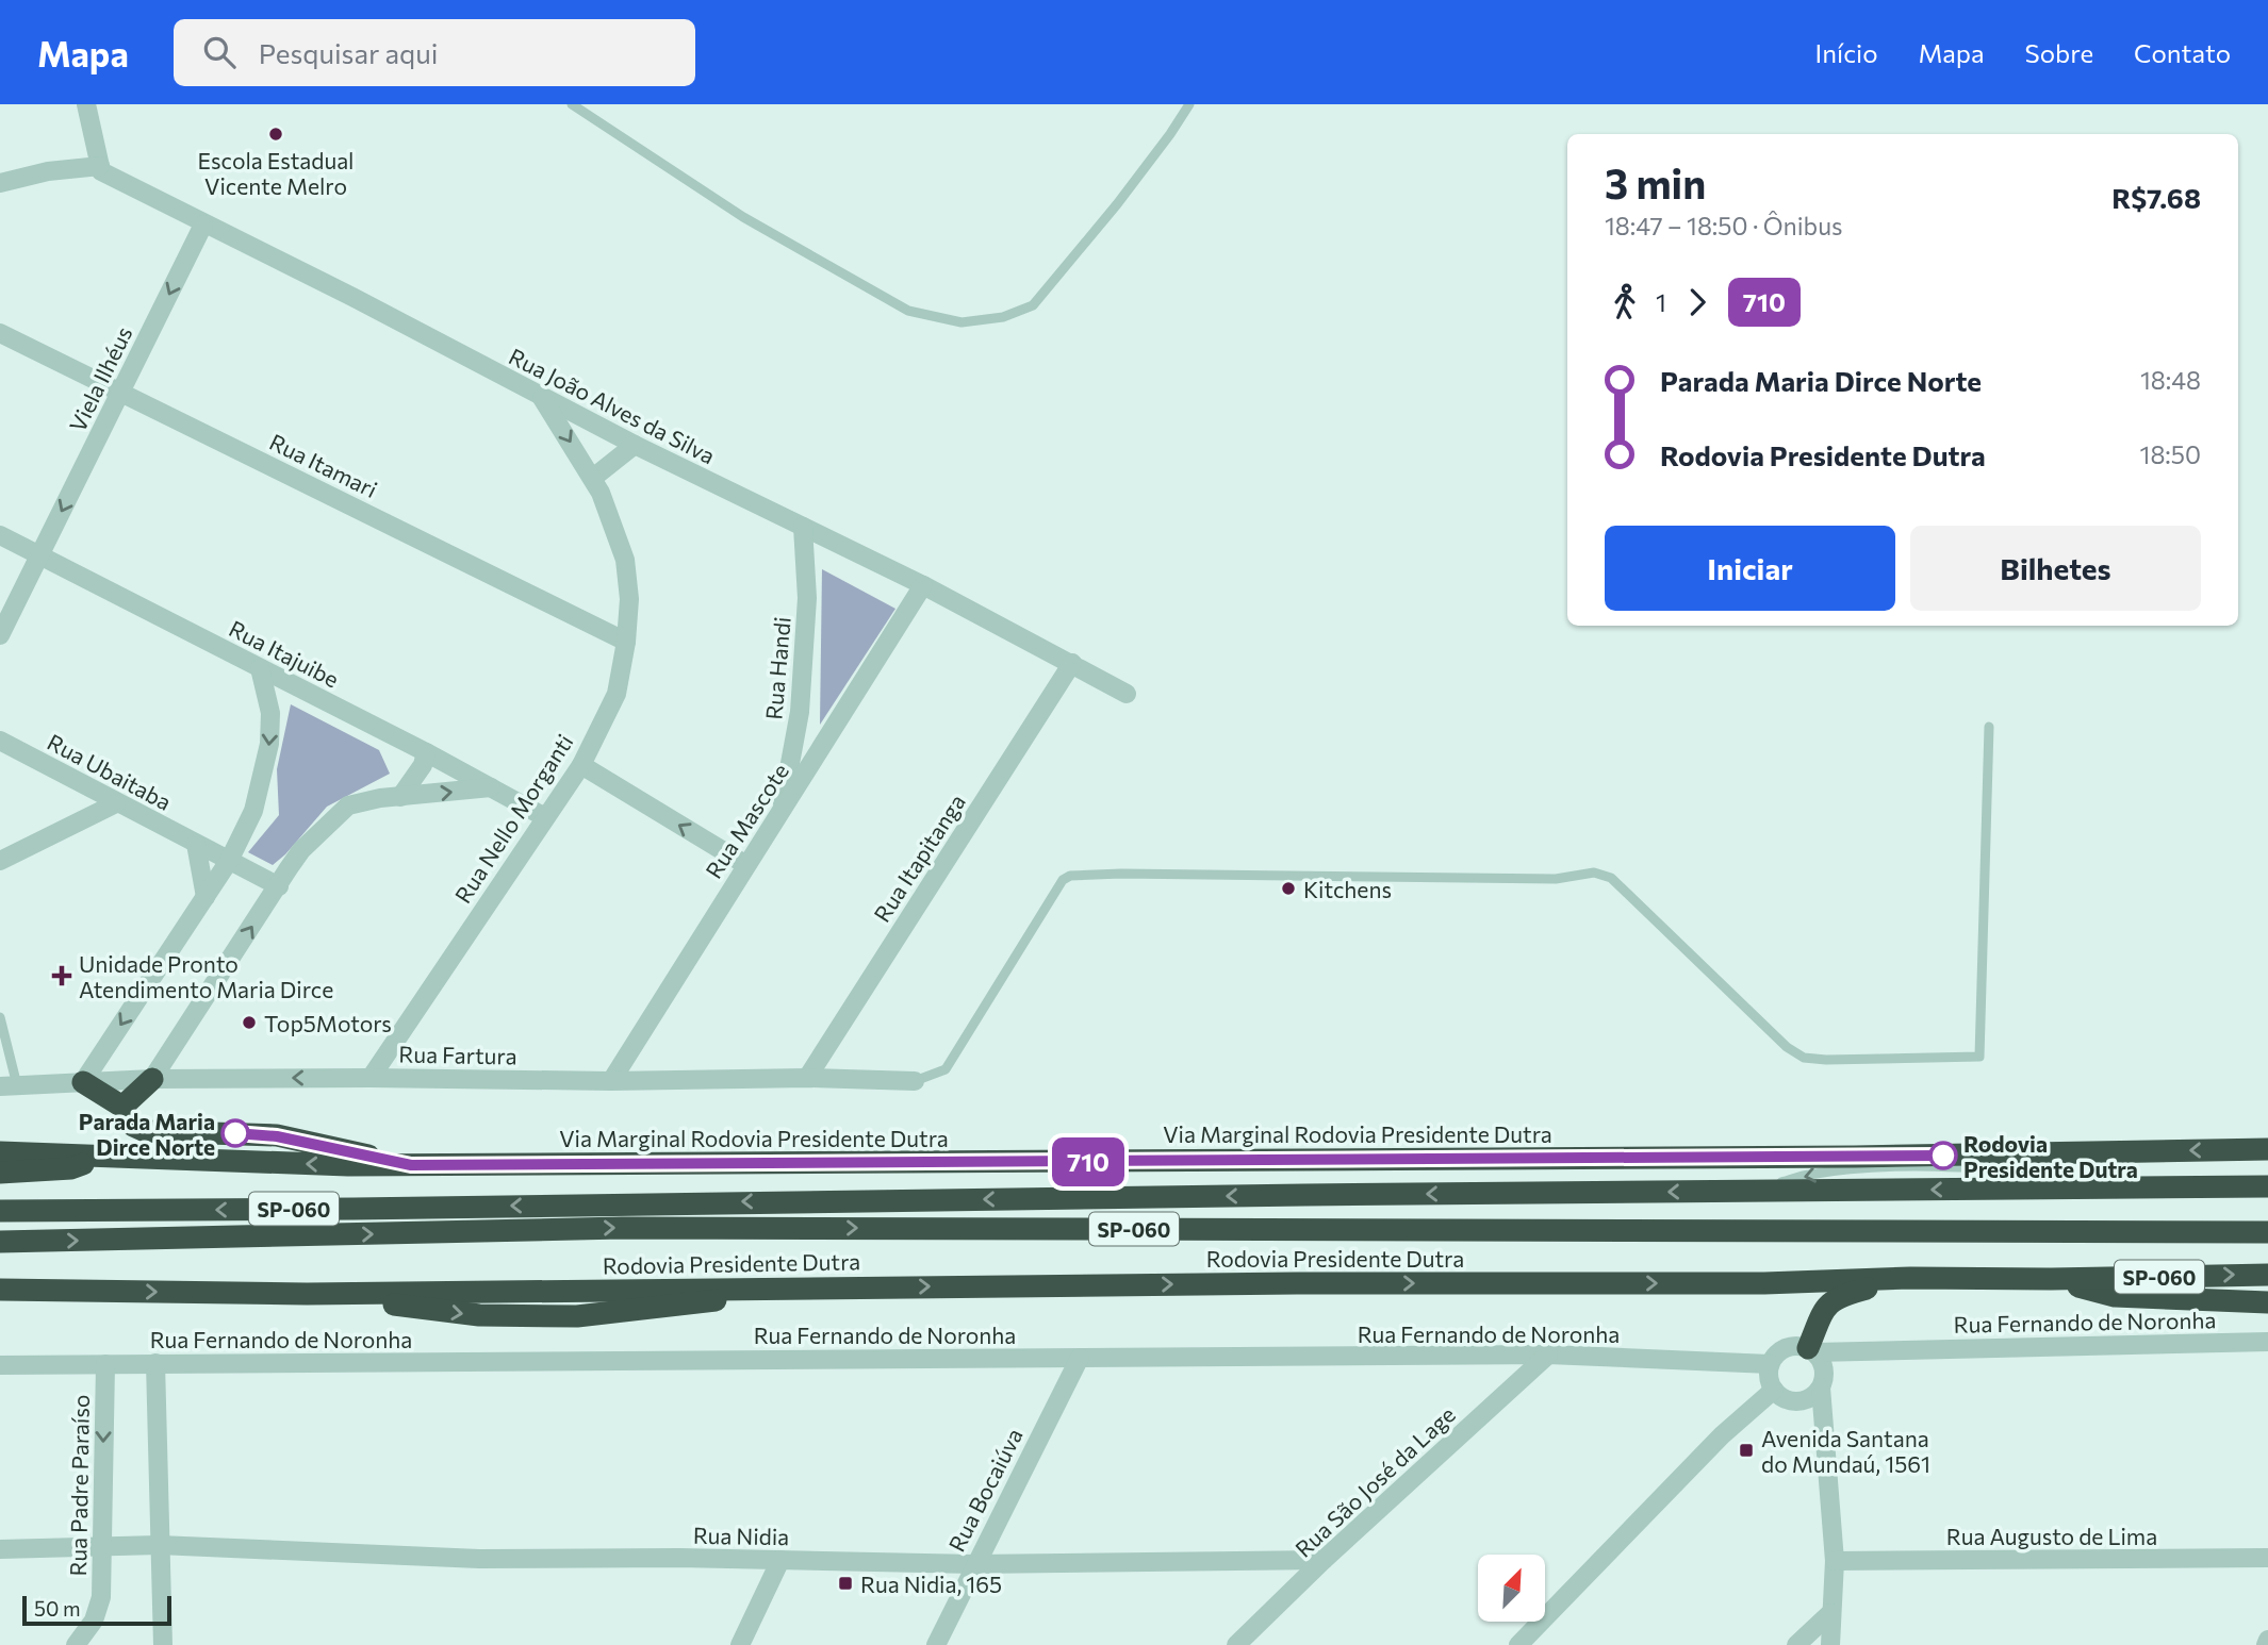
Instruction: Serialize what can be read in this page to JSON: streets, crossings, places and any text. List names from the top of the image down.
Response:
{
  "streets": {
    "highway": ["Via Marginal Rodovia Presidente Dutra", "SP-060", "Rodovia Presidente Dutra"],
    "street": [
      "Viela Ilhéus",
      "Rua João Alves da Silva",
      "Rua Itamari",
      "Rua Itajuibe",
      "Rua Handi",
      "Rua Ubaitaba",
      "Rua Nello Morganti",
      "Rua Mascote",
      "Rua Itapitanga",
      "Rua Fartura",
      "Rua Fernando de Noronha",
      "Rua São José da Lage",
      "Rua Padre Paraíso",
      "Rua Bocaiúva",
      "Rua Nidia",
      "Rua Augusto de Lima"
    ]
  },
  "crossings": [
    ["Viela Ilhéus", "Rua João Alves da Silva"],
    ["Viela Ilhéus", "Rua Itamari"],
    ["Viela Ilhéus", "Rua Itajuibe"],
    ["Rua João Alves da Silva", "Rua Handi"],
    ["Rua João Alves da Silva", "Rua Nello Morganti"],
    ["Rua João Alves da Silva", "Rua Mascote"],
    ["Rua João Alves da Silva", "Rua Itapitanga"],
    ["Rua Itamari", "Rua Nello Morganti"],
    ["Rua Itajuibe", "Rua Nello Morganti"],
    ["Rua Handi", "Rua Mascote"],
    ["Rua Nello Morganti", "Rua Fartura"],
    ["Rua Mascote", "Rua Fartura"],
    ["Rua Itapitanga", "Rua Fartura"],
    ["Rua Fernando de Noronha", "Rua São José da Lage"],
    ["Rua Fernando de Noronha", "Rua Padre Paraíso"],
    ["Rua Fernando de Noronha", "Rua Bocaiúva"],
    ["Rua São José da Lage", "Rua Nidia"],
    ["Rua Padre Paraíso", "Rua Nidia"],
    ["Rua Bocaiúva", "Rua Nidia"]
  ],
  "one_way": ["Viela Ilhéus"],
  "places": {
    "other": [
      "Escola Estadual Vicente Melro",
      "Kitchens",
      "Top5Motors",
      "Parada Maria Dirce Norte",
      "Rodovia Presidente Dutra"
    ],
    "health": ["Unidade Pronto Atendimento Maria Dirce"],
    "transit": ["Avenida Santana do Mundaú, 1561", "Rua Nidia, 165"]
  },
  "lines": ["bus line 710"],
  "scale_bar": "50 m",
  "north": "top right",
  "page": {
    "header": "Mapa",
    "search": "Pesquisar aqui",
    "nav": [
      "Início",
      "Mapa",
      "Sobre",
      "Contato"
    ],
    "on_map": "710",
    "heading": ["3 min", "18:47 – 18:50 · Ônibus", "R$7.68"],
    "legs": ["1", "710"],
    "list": [
      {
        "name": "Parada Maria Dirce Norte",
        "value": "18:48"
      },
      {
        "name": "Rodovia Presidente Dutra",
        "value": "18:50"
      }
    ],
    "buttons": ["Iniciar", "Bilhetes"],
    "scale": "50 m"
  }
}
